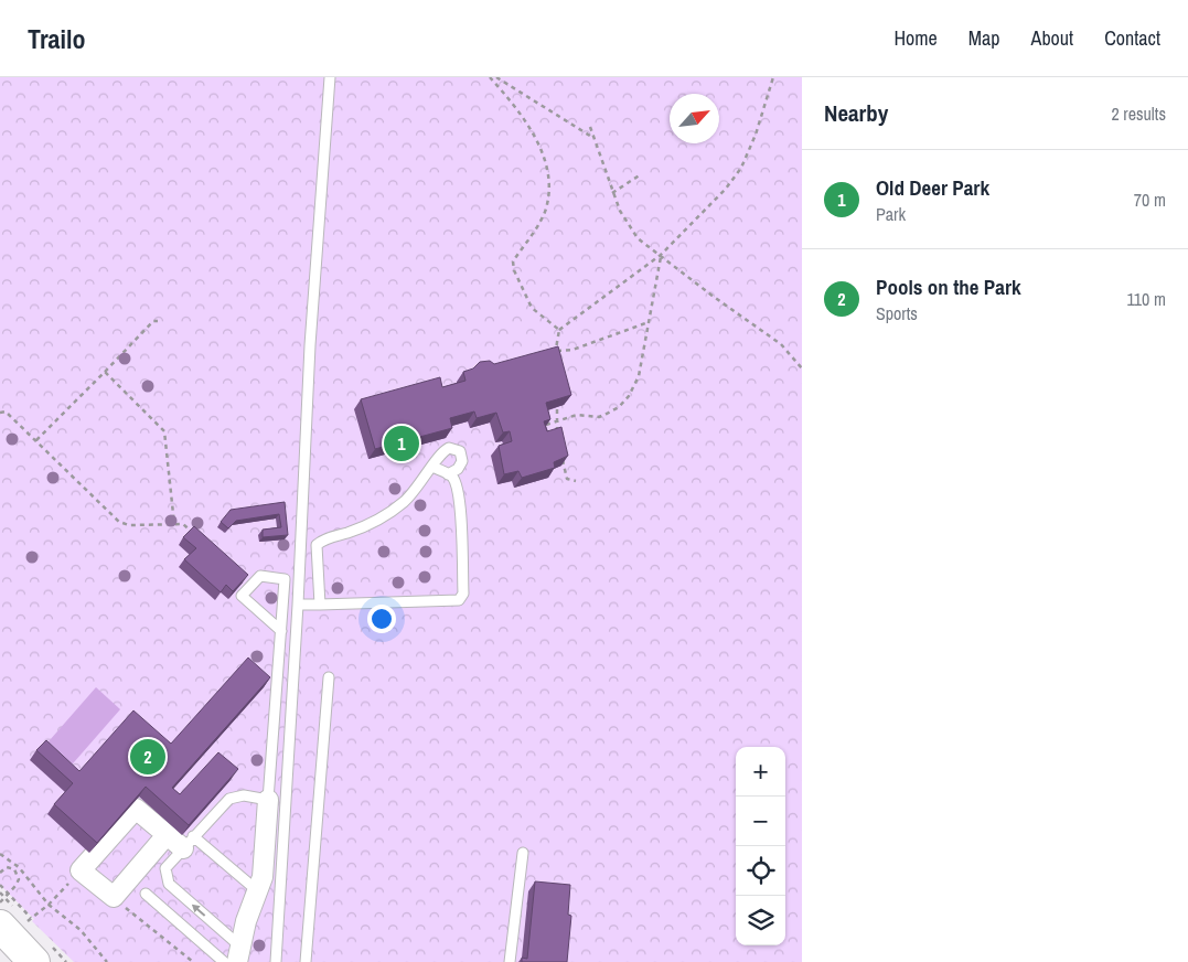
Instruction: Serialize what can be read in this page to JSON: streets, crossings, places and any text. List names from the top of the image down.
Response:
{
  "north": "top right",
  "page": {
    "header": "Trailo",
    "nav": [
      "Home",
      "Map",
      "About",
      "Contact"
    ],
    "heading": ["Nearby", "2 results"],
    "list": [
      {
        "mark": "1",
        "name": "Old Deer Park",
        "note": "Park",
        "value": "70 m"
      },
      {
        "mark": "2",
        "name": "Pools on the Park",
        "note": "Sports",
        "value": "110 m"
      }
    ],
    "pins": ["1", "2"],
    "map_buttons": ["+", "−"]
  }
}
